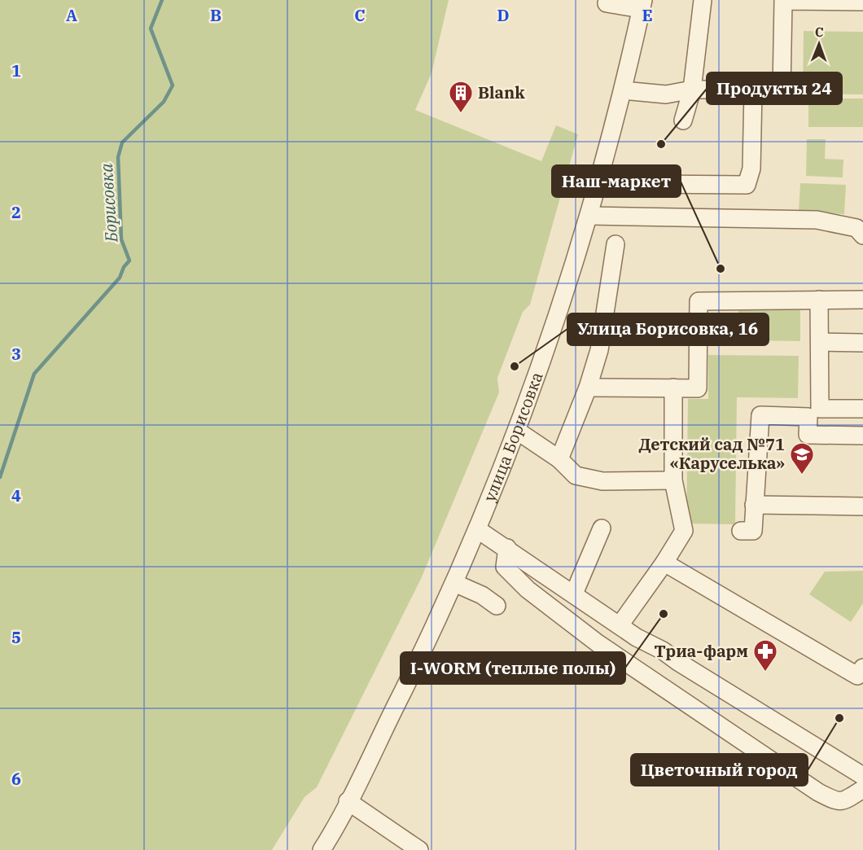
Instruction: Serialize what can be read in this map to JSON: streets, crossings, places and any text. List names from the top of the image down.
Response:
{
  "streets": {
    "street": ["улица Борисовка"]
  },
  "water": ["Борисовка"],
  "places": {
    "building": ["Blank"],
    "other": [
      "Продукты 24",
      "Наш-маркет",
      "Улица Борисовка, 16",
      "I-WORM (теплые полы)",
      "Цветочный город"
    ],
    "school or university": ["Детский сад №71 «Каруселька»"],
    "pharmacy": ["Триа-фарм"]
  },
  "north": "top",
  "grid": {
    "columns": [
      "A",
      "B",
      "C",
      "D",
      "E"
    ],
    "rows": [
      "1",
      "2",
      "3",
      "4",
      "5",
      "6"
    ]
  }
}
